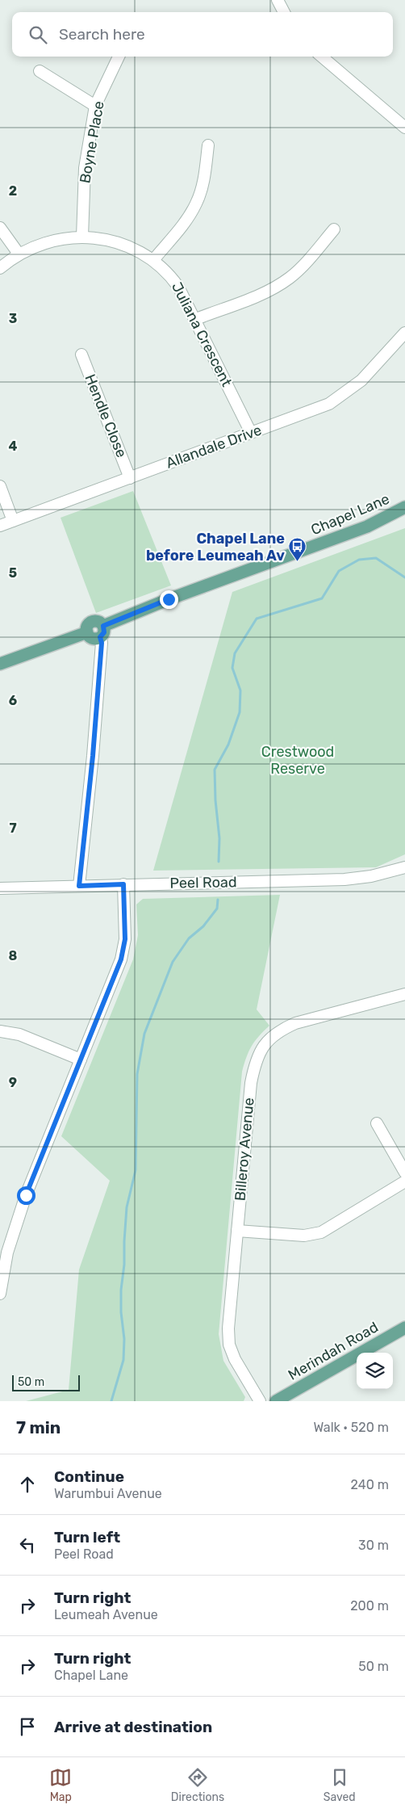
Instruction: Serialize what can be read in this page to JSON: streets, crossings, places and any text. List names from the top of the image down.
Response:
{
  "streets": {
    "main road": ["Chapel Lane", "Merindah Road"],
    "street": [
      "Boyne Place",
      "Juliana Crescent",
      "Hendle Close",
      "Allandale Drive",
      "Peel Road",
      "Billeroy Avenue"
    ]
  },
  "crossings": [
    ["Boyne Place", "Juliana Crescent"],
    ["Juliana Crescent", "Allandale Drive"],
    ["Hendle Close", "Allandale Drive"]
  ],
  "parks": ["Crestwood Reserve"],
  "places": {
    "bus stop": ["Chapel Lane before Leumeah Av"]
  },
  "scale_bar": "50 m",
  "page": {
    "search": "Search here",
    "scale": "50 m",
    "heading": ["7 min", "Walk · 520 m"],
    "list": [
      ["Continue", "Warumbui Avenue", "240 m"],
      ["Turn left", "Peel Road", "30 m"],
      ["Turn right", "Leumeah Avenue", "200 m"],
      ["Turn right", "Chapel Lane", "50 m"],
      "Arrive at destination"
    ],
    "nav": ["Map", "Directions", "Saved"]
  },
  "grid": {
    "rows": [
      "2",
      "3",
      "4",
      "5",
      "6",
      "7",
      "8",
      "9"
    ]
  }
}
